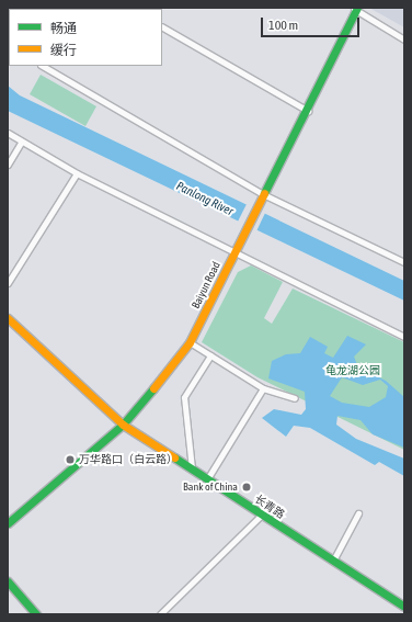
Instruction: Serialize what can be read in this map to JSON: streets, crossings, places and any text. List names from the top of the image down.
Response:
{
  "streets": {
    "main road": ["Baiyun Road", "长青路"]
  },
  "crossings": [
    ["Baiyun Road", "长青路"]
  ],
  "water": ["Panlong River"],
  "parks": ["龟龙湖公园"],
  "places": ["万华路口（白云路）", "Bank of China"],
  "legend": ["畅通", "缓行"],
  "scale_bar": "100 m"
}
